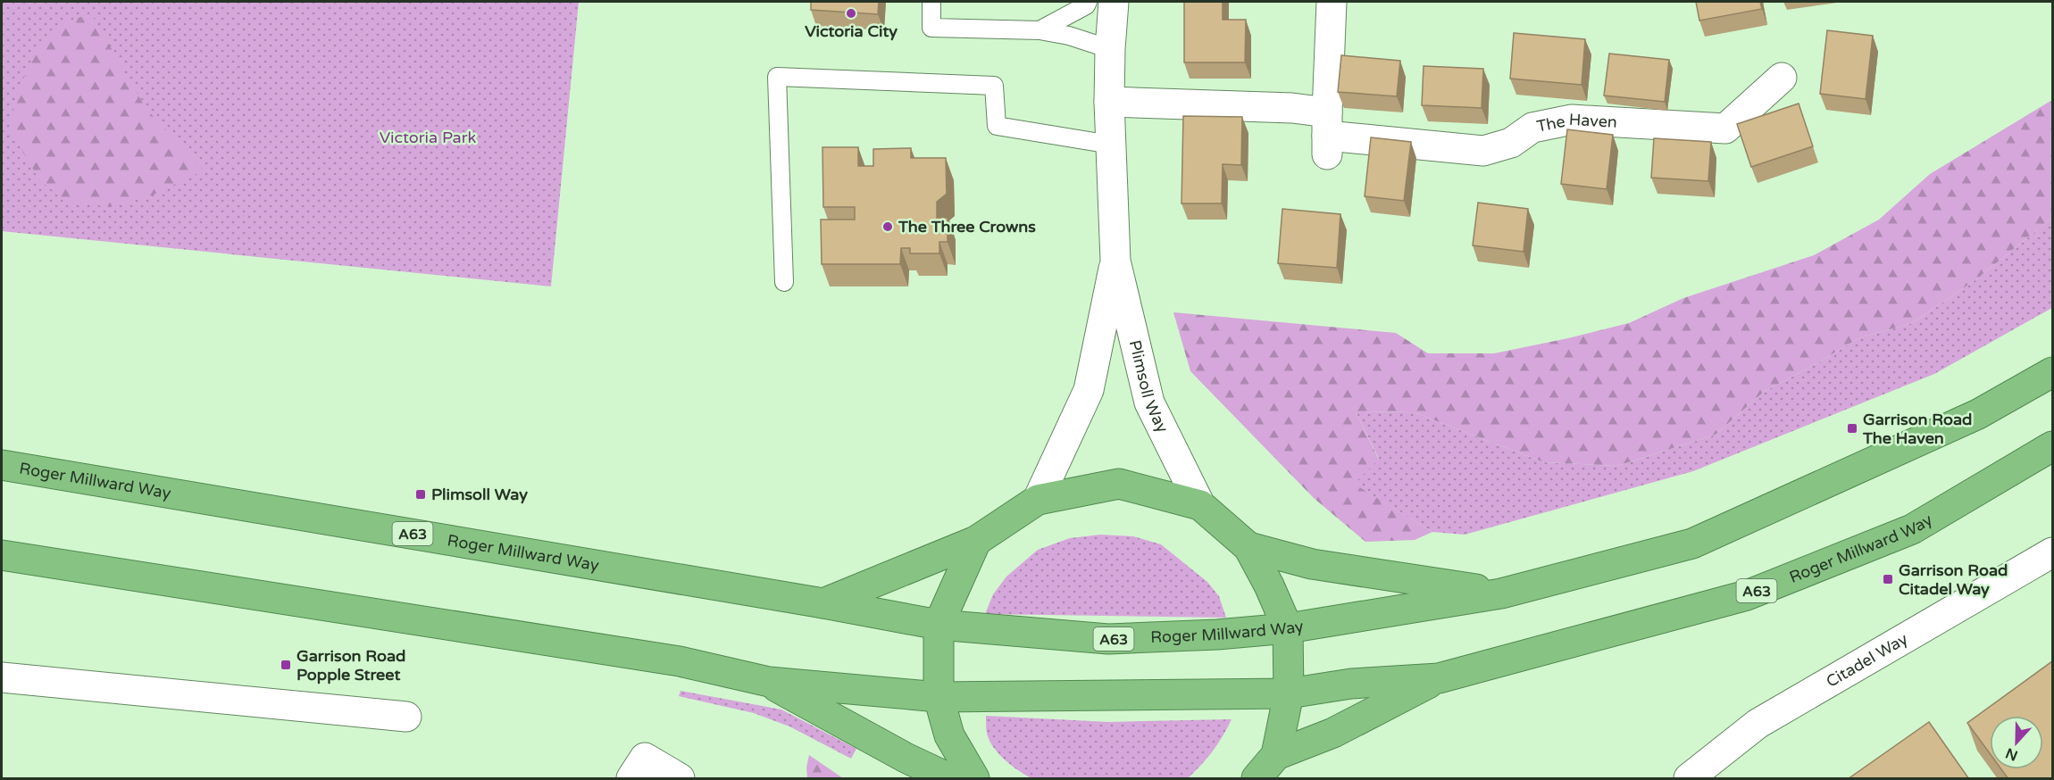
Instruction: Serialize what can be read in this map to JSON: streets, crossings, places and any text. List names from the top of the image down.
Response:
{
  "streets": {
    "highway": ["Roger Millward Way", "A63"],
    "street": ["The Haven", "Plimsoll Way", "Citadel Way"]
  },
  "crossings": [
    ["The Haven", "Plimsoll Way"]
  ],
  "parks": ["Victoria Park"],
  "places": {
    "other": ["Victoria City", "The Three Crowns"],
    "transit": [
      "Garrison Road The Haven",
      "Plimsoll Way",
      "Garrison Road Citadel Way",
      "Garrison Road Popple Street"
    ]
  },
  "north": "bottom"
}
